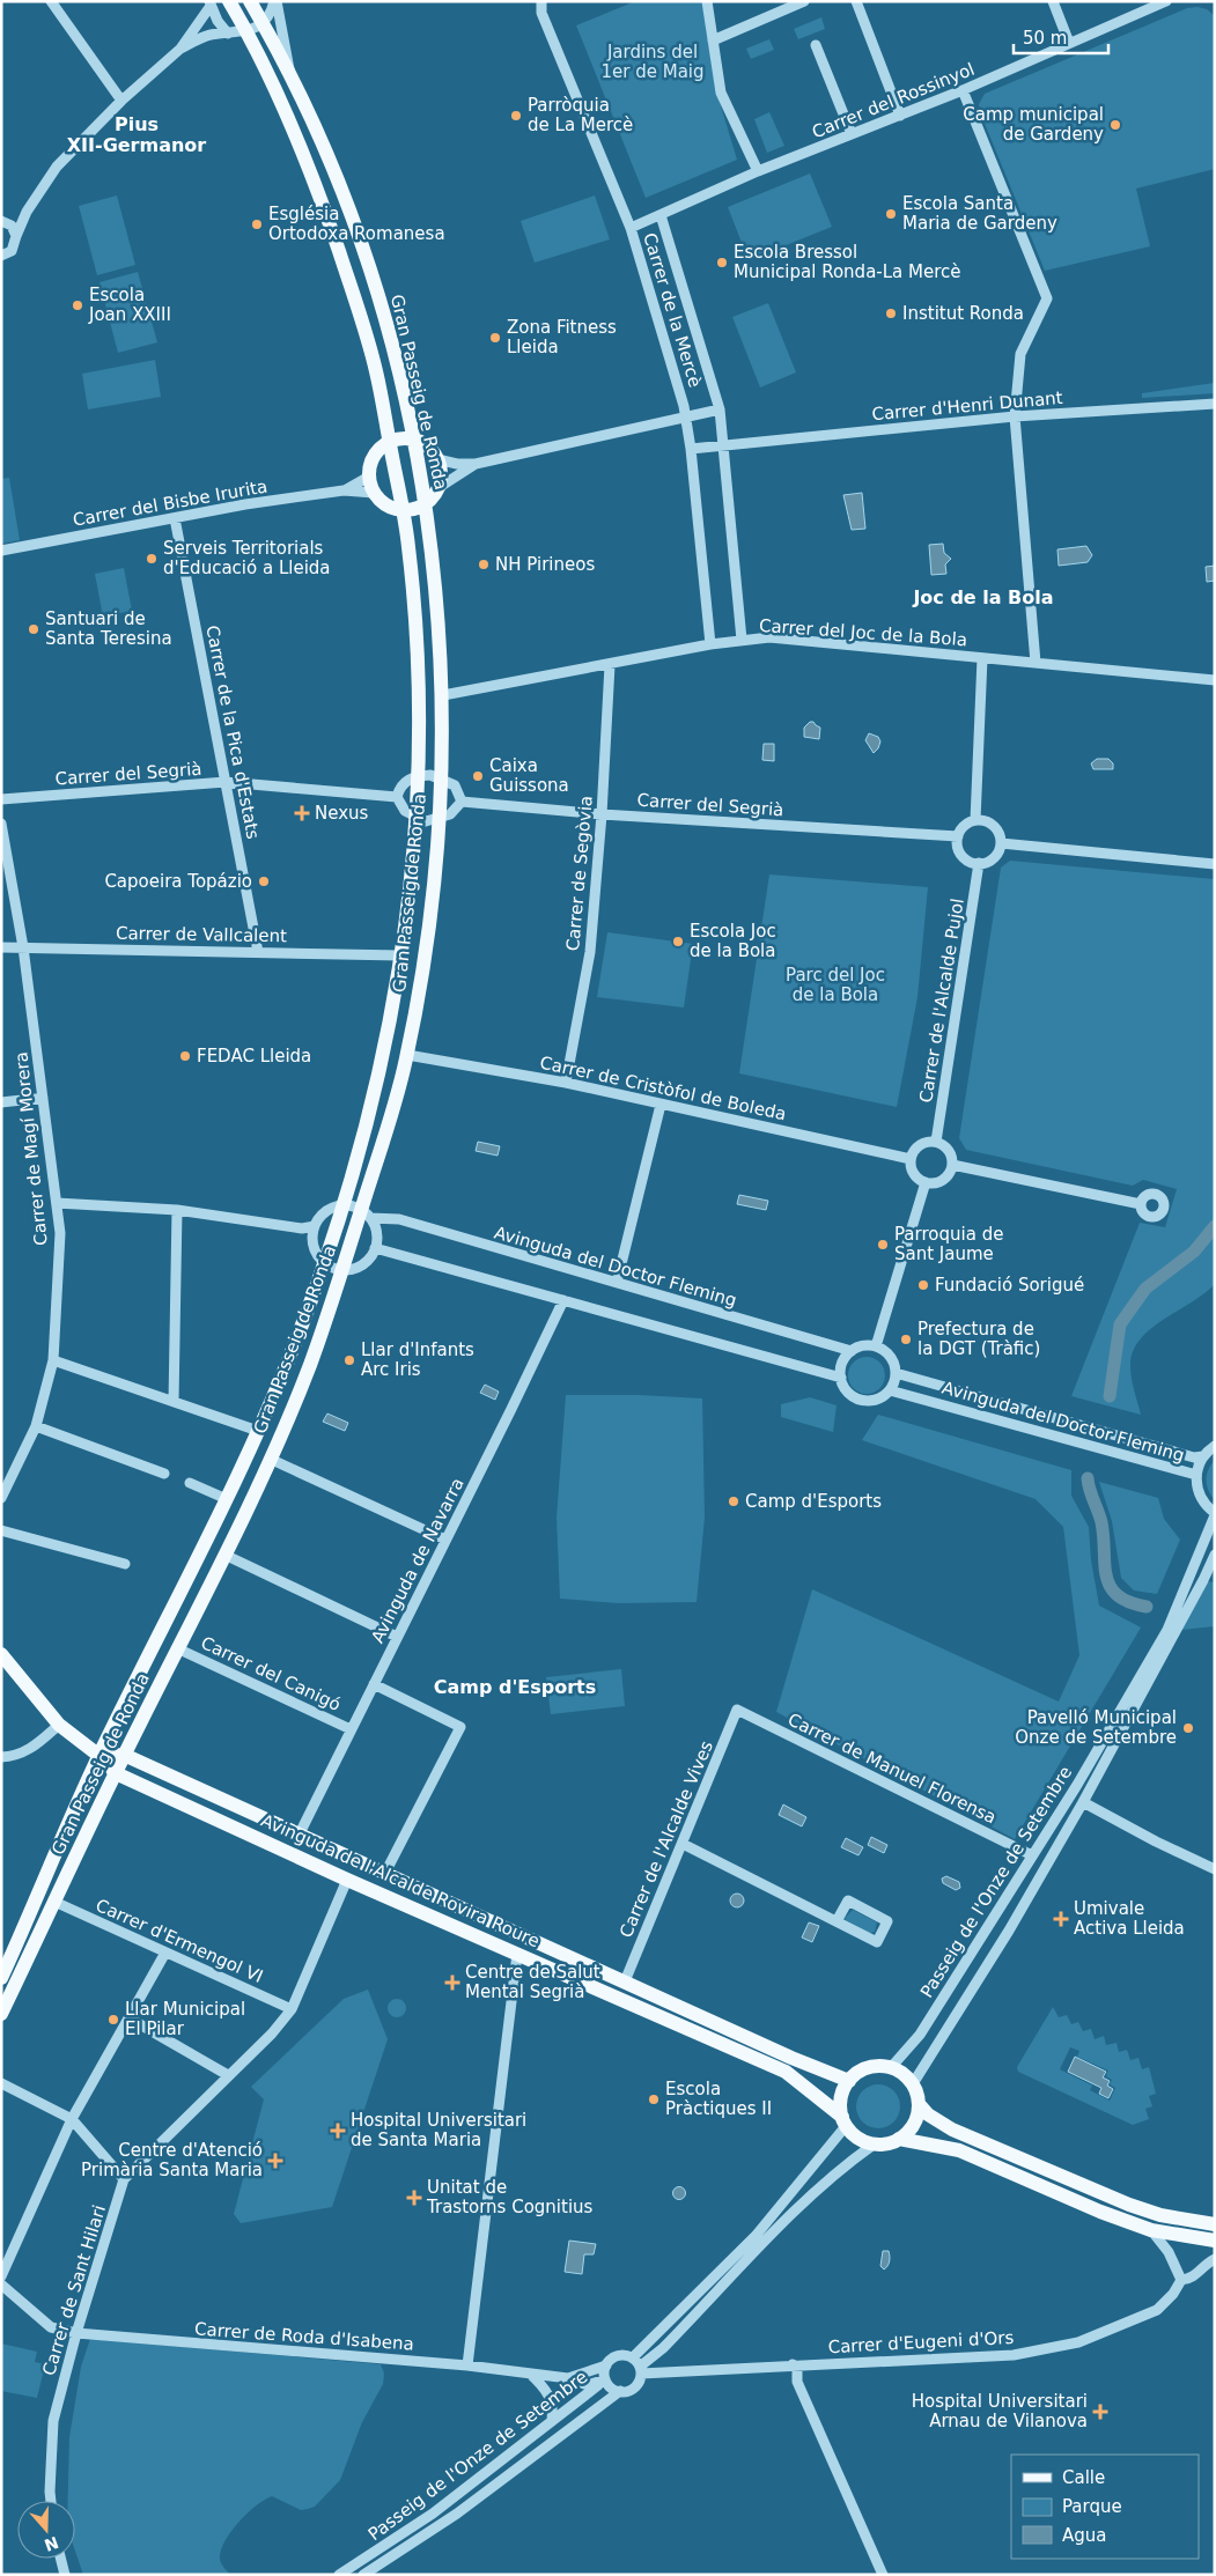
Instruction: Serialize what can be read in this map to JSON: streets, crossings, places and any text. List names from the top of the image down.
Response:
{
  "streets": {
    "main road": ["Gran Passeig de Ronda", "Avinguda de l'Alcalde Rovira Roure"],
    "street": [
      "Carrer del Rossinyol",
      "Carrer de la Mercè",
      "Carrer d'Henri Dunant",
      "Carrer del Bisbe Irurita",
      "Carrer del Joc de la Bola",
      "Carrer de la Pica d'Estats",
      "Carrer del Segrià",
      "Carrer de Segòvia",
      "Carrer de Vallcalent",
      "Carrer de l'Alcalde Pujol",
      "Carrer de Cristòfol de Boleda",
      "Carrer de Magí Morera",
      "Avinguda del Doctor Fleming",
      "Avinguda de Navarra",
      "Carrer del Canigó",
      "Carrer de Manuel Florensa",
      "Carrer de l'Alcalde Vives",
      "Passeig de l'Onze de Setembre",
      "Carrer d'Ermengol VI",
      "Carrer de Sant Hilari",
      "Carrer de Roda d'Isabena",
      "Carrer d'Eugeni d'Ors"
    ]
  },
  "crossings": [
    ["Carrer del Rossinyol", "Carrer de la Mercè"],
    ["Carrer de la Mercè", "Carrer d'Henri Dunant"],
    ["Carrer de la Mercè", "Carrer del Joc de la Bola"],
    ["Gran Passeig de Ronda", "Carrer del Joc de la Bola"],
    ["Gran Passeig de Ronda", "Carrer de Vallcalent"],
    ["Gran Passeig de Ronda", "Carrer de Cristòfol de Boleda"],
    ["Gran Passeig de Ronda", "Avinguda del Doctor Fleming"],
    ["Gran Passeig de Ronda", "Carrer del Canigó"],
    ["Gran Passeig de Ronda", "Avinguda de l'Alcalde Rovira Roure"],
    ["Gran Passeig de Ronda", "Carrer d'Ermengol VI"],
    ["Carrer del Bisbe Irurita", "Carrer de la Pica d'Estats"],
    ["Carrer del Joc de la Bola", "Carrer de Segòvia"],
    ["Carrer de la Pica d'Estats", "Carrer del Segrià"],
    ["Carrer de la Pica d'Estats", "Carrer de Vallcalent"],
    ["Carrer del Segrià", "Carrer de Segòvia"],
    ["Carrer del Segrià", "Carrer de l'Alcalde Pujol"],
    ["Carrer de Segòvia", "Carrer de Cristòfol de Boleda"],
    ["Carrer de Vallcalent", "Carrer de Magí Morera"],
    ["Carrer de l'Alcalde Pujol", "Carrer de Cristòfol de Boleda"],
    ["Avinguda de Navarra", "Carrer del Canigó"],
    ["Avinguda de Navarra", "Avinguda de l'Alcalde Rovira Roure"],
    ["Carrer de Manuel Florensa", "Carrer de l'Alcalde Vives"],
    ["Carrer de Manuel Florensa", "Passeig de l'Onze de Setembre"],
    ["Carrer de l'Alcalde Vives", "Avinguda de l'Alcalde Rovira Roure"],
    ["Avinguda de l'Alcalde Rovira Roure", "Passeig de l'Onze de Setembre"],
    ["Avinguda de l'Alcalde Rovira Roure", "Carrer de Sant Hilari"],
    ["Passeig de l'Onze de Setembre", "Carrer de Roda d'Isabena"],
    ["Passeig de l'Onze de Setembre", "Carrer d'Eugeni d'Ors"],
    ["Carrer d'Ermengol VI", "Carrer de Sant Hilari"],
    ["Carrer de Sant Hilari", "Carrer de Roda d'Isabena"],
    ["Carrer de Roda d'Isabena", "Carrer d'Eugeni d'Ors"]
  ],
  "districts": ["Pius XII-Germanor", "Joc de la Bola", "Camp d'Esports"],
  "parks": ["Jardins del 1er de Maig", "Parc del Joc de la Bola"],
  "places": {
    "other": [
      "Parròquia de La Mercè",
      "Camp municipal de Gardeny",
      "Escola Santa Maria de Gardeny",
      "Església Ortodoxa Romanesa",
      "Escola Bressol Municipal Ronda-La Mercè",
      "Escola Joan XXIII",
      "Institut Ronda",
      "Zona Fitness Lleida",
      "Serveis Territorials d'Educació a Lleida",
      "NH Pirineos",
      "Santuari de Santa Teresina",
      "Caixa Guissona",
      "Capoeira Topázio",
      "Escola Joc de la Bola",
      "FEDAC Lleida",
      "Parroquia de Sant Jaume",
      "Fundació Sorigué",
      "Prefectura de la DGT (Tràfic)",
      "Llar d'Infants Arc Iris",
      "Camp d'Esports",
      "Pavelló Municipal Onze de Setembre",
      "Llar Municipal El Pilar",
      "Escola Pràctiques II"
    ],
    "health": [
      "Nexus",
      "Umivale Activa Lleida",
      "Centre de Salut Mental Segrià",
      "Hospital Universitari de Santa Maria",
      "Centre d'Atenció Primària Santa Maria",
      "Unitat de Trastorns Cognitius",
      "Hospital Universitari Arnau de Vilanova"
    ]
  },
  "legend": ["Calle", "Parque", "Agua"],
  "scale_bar": "50 m",
  "north": "bottom"
}
